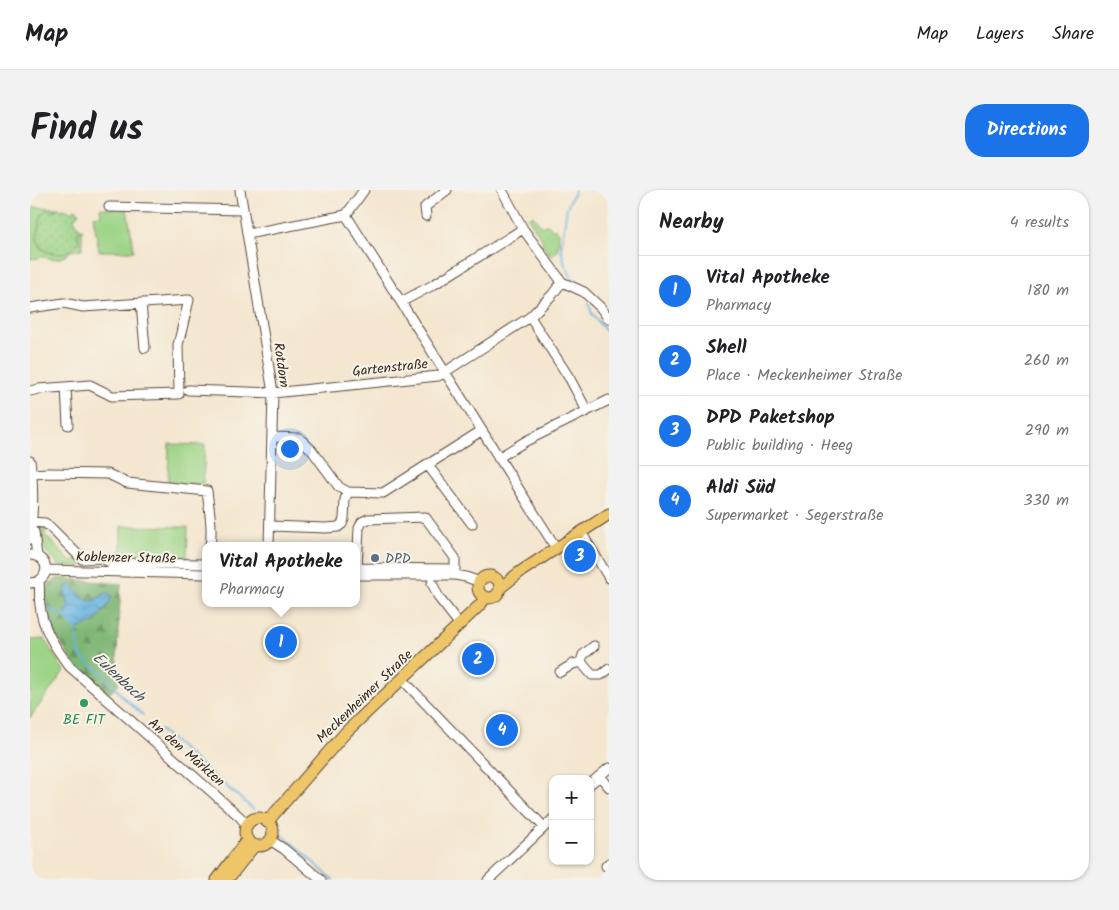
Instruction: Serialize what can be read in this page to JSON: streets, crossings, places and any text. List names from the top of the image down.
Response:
{
  "streets": {
    "main road": ["Meckenheimer Straße"],
    "street": [
      "Rotdorn",
      "Gartenstraße",
      "Koblenzer Straße",
      "An den Märkten"
    ]
  },
  "crossings": [
    ["Rotdorn", "Gartenstraße"],
    ["Meckenheimer Straße", "An den Märkten"]
  ],
  "water": ["Eulenbach"],
  "places": ["DPD", "BE FIT"],
  "page": {
    "header": "Map",
    "nav": ["Map", "Layers", "Share"],
    "title": "Find us",
    "buttons": "Directions",
    "heading": ["Nearby", "4 results"],
    "list": [
      {
        "mark": "1",
        "name": "Vital Apotheke",
        "note": "Pharmacy",
        "value": "180 m"
      },
      {
        "mark": "2",
        "name": "Shell",
        "note": "Place · Meckenheimer Straße",
        "value": "260 m"
      },
      {
        "mark": "3",
        "name": "DPD Paketshop",
        "note": "Public building · Heeg",
        "value": "290 m"
      },
      {
        "mark": "4",
        "name": "Aldi Süd",
        "note": "Supermarket · Segerstraße",
        "value": "330 m"
      }
    ],
    "pins": [
      "3",
      "1",
      "2",
      "4"
    ],
    "popup": ["Vital Apotheke", "Pharmacy"],
    "map_buttons": ["+", "−"]
  }
}
